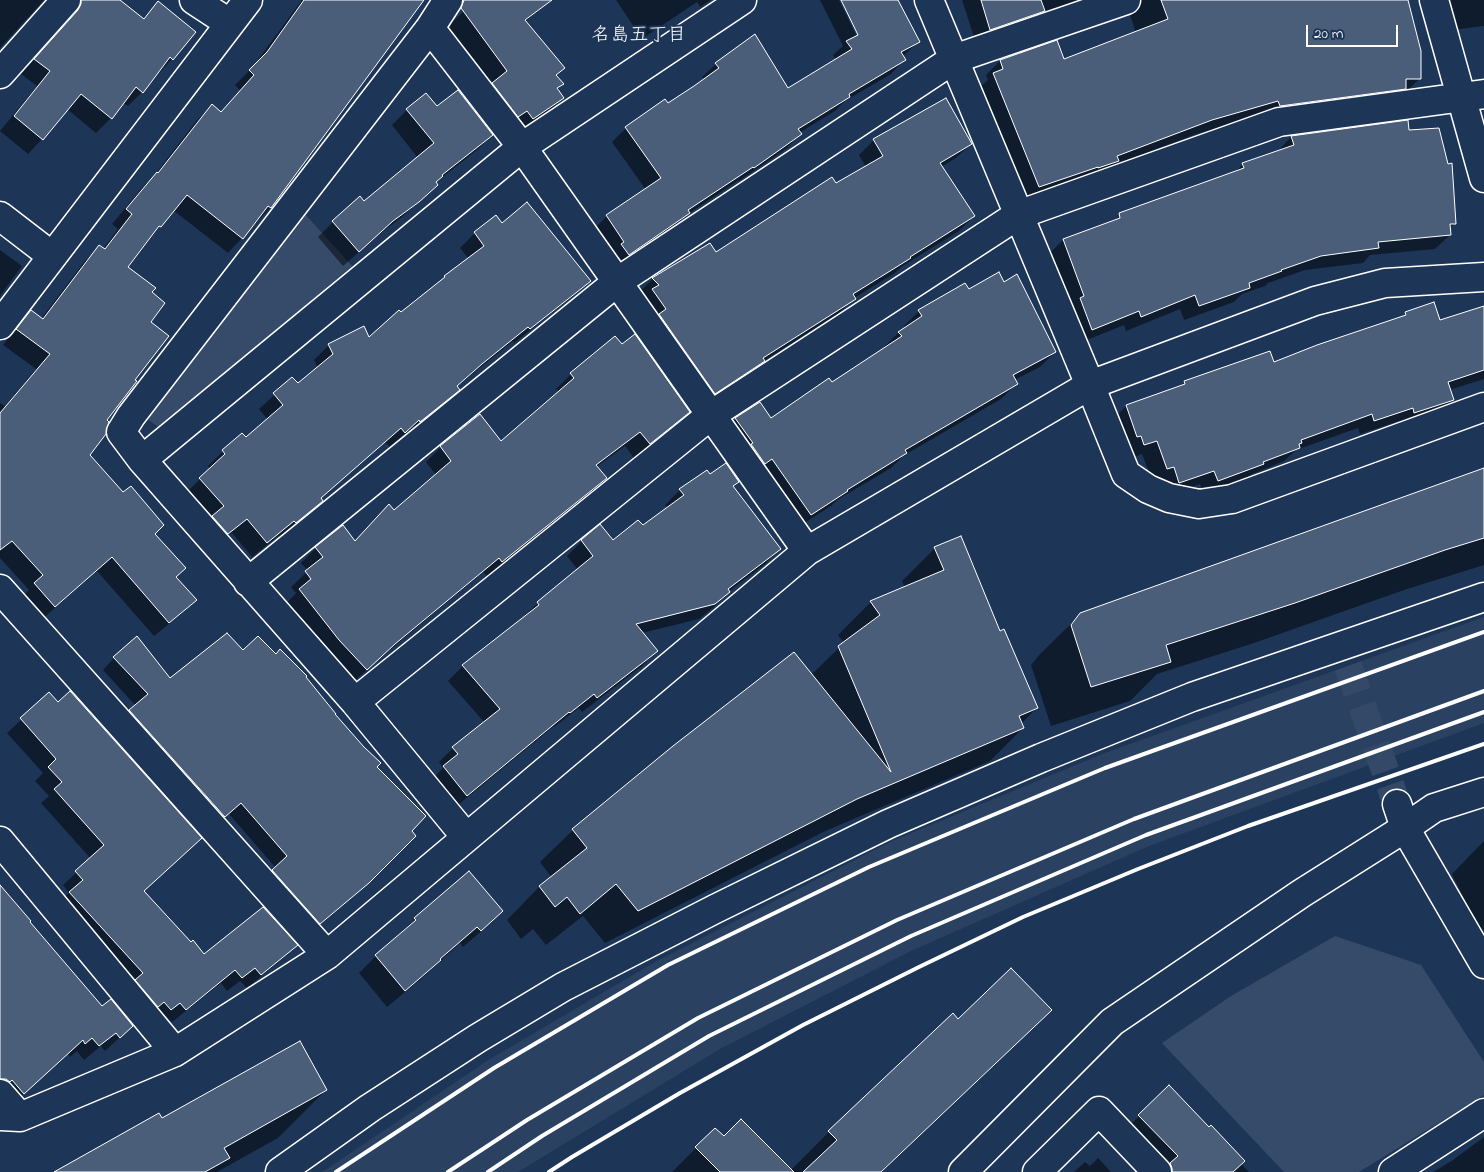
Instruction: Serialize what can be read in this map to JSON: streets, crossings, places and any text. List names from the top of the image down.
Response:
{
  "districts": ["名島五丁目"],
  "scale_bar": "20 m"
}
